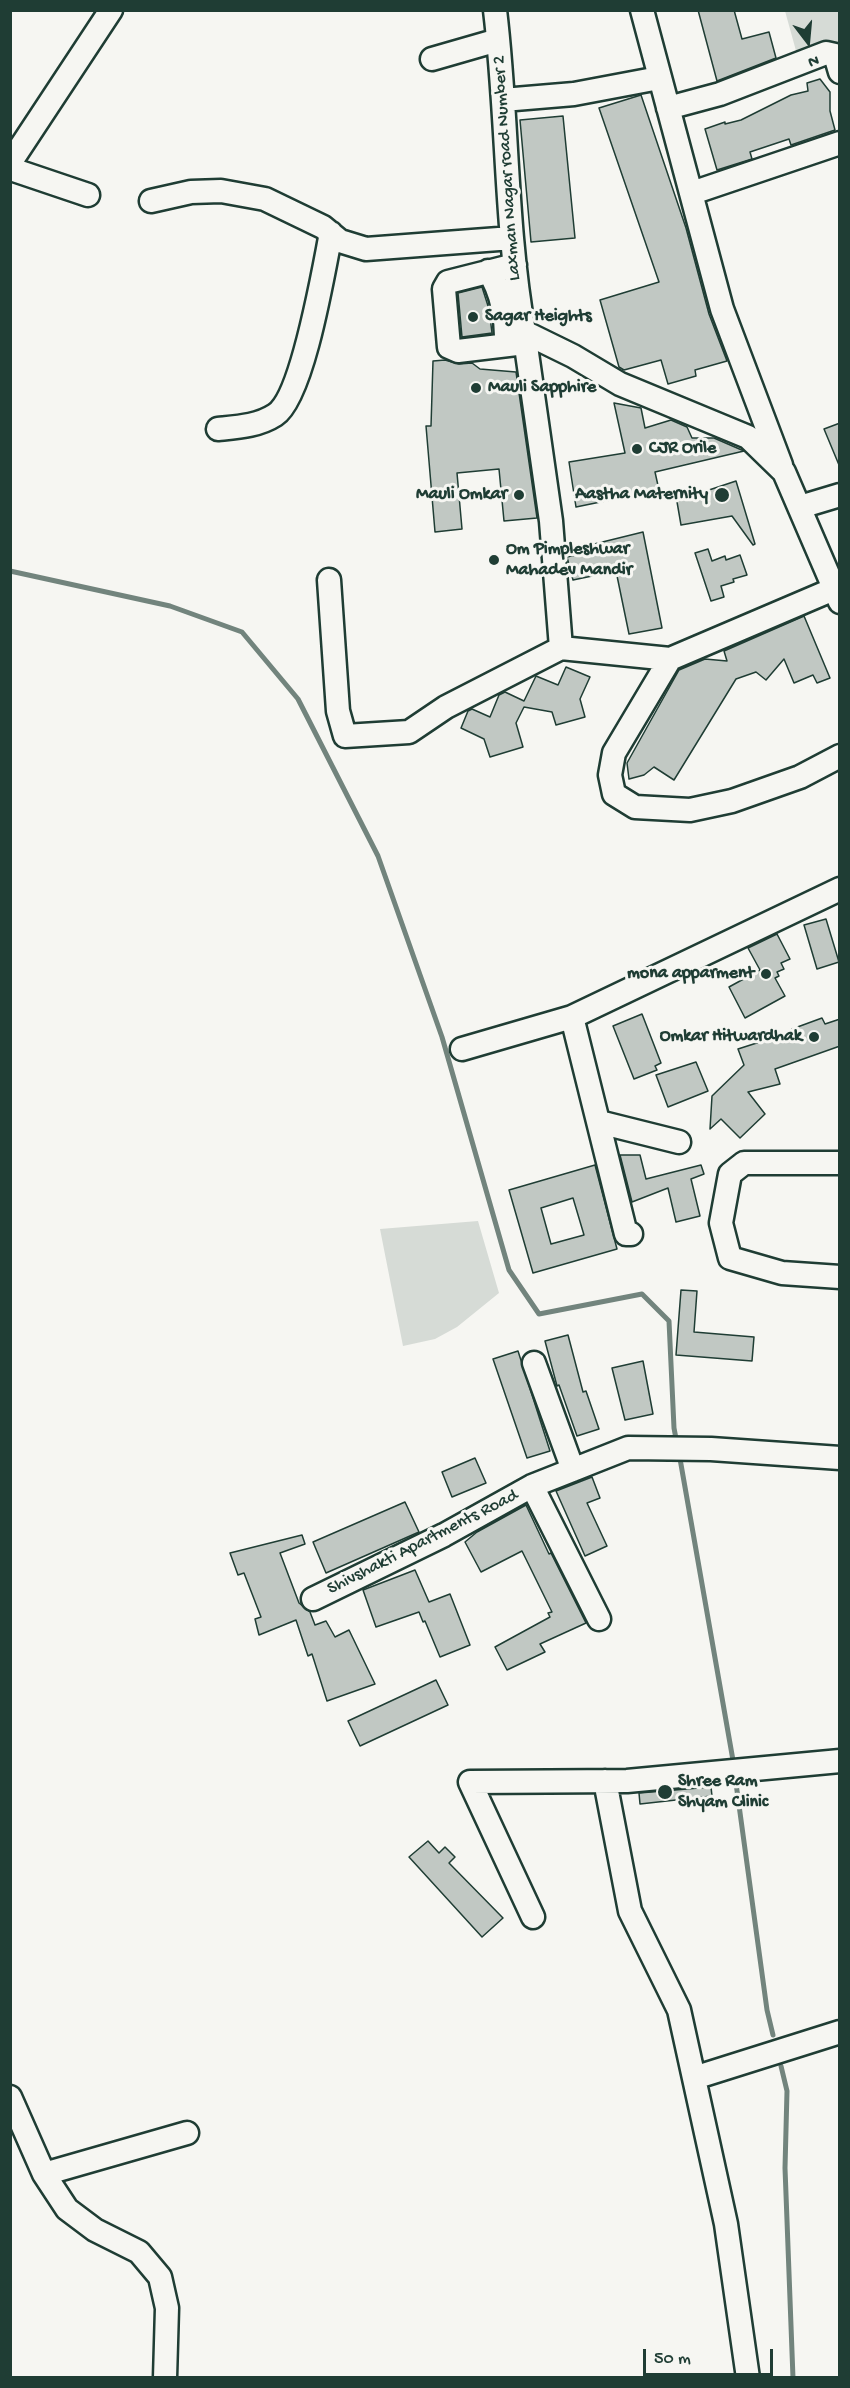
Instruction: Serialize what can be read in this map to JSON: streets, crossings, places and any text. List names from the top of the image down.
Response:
{
  "streets": {
    "street": ["Laxman Nagar road Number 2", "Shivshakti Apartments Road"]
  },
  "places": [
    "Sagar Heights",
    "Mauli Sapphire",
    "CJR Orile",
    "Mauli Omkar",
    "Aastha Maternity",
    "Om Pimpleshwar Mahadev Mandir",
    "mona apparment",
    "Omkar Hitwardhak",
    "Shree Ram Shyam Clinic"
  ],
  "scale_bar": "50 m",
  "north": "bottom"
}
